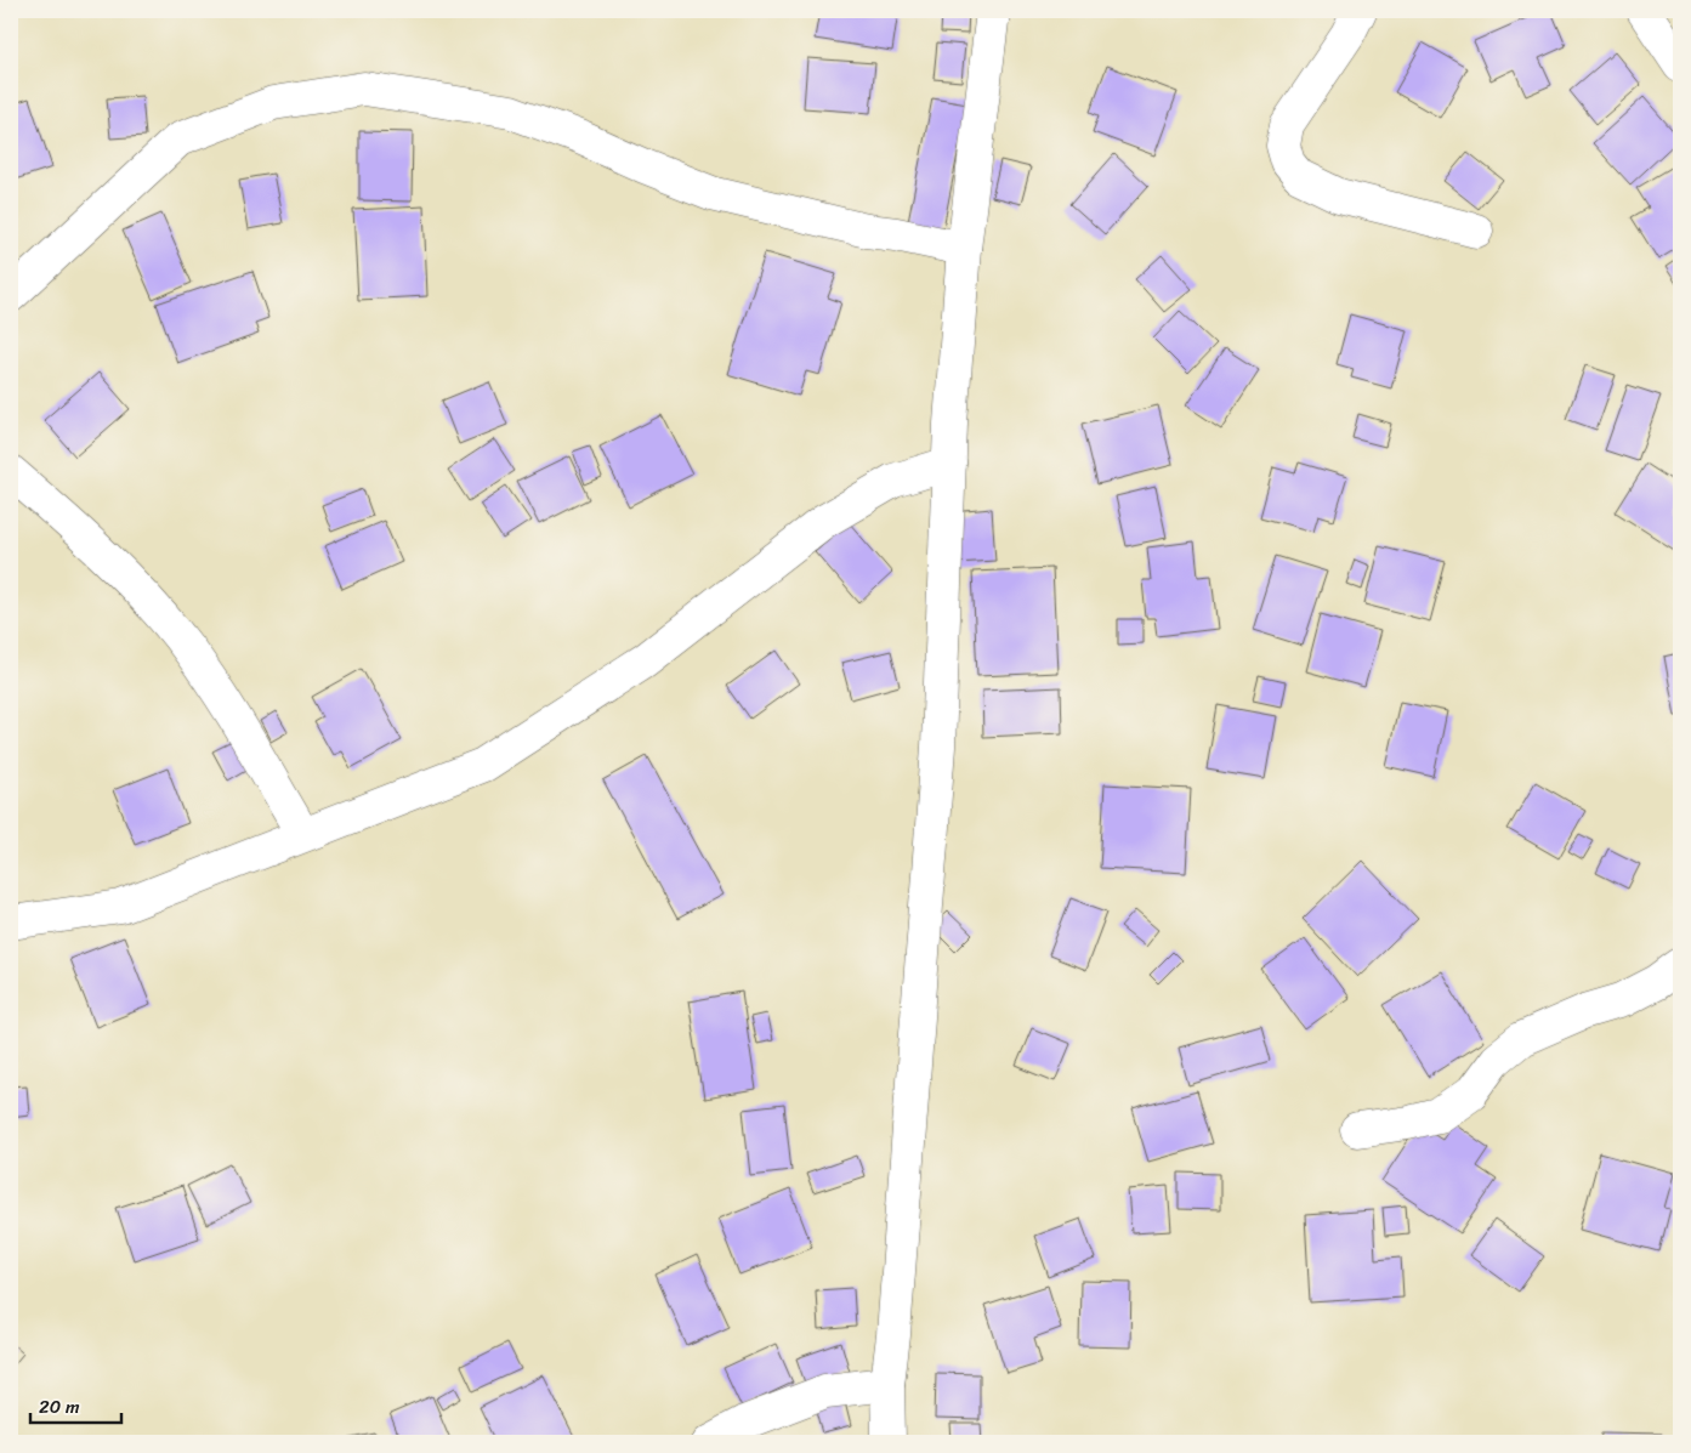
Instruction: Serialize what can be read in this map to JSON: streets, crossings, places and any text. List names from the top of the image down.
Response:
{
  "scale_bar": "20 m"
}
